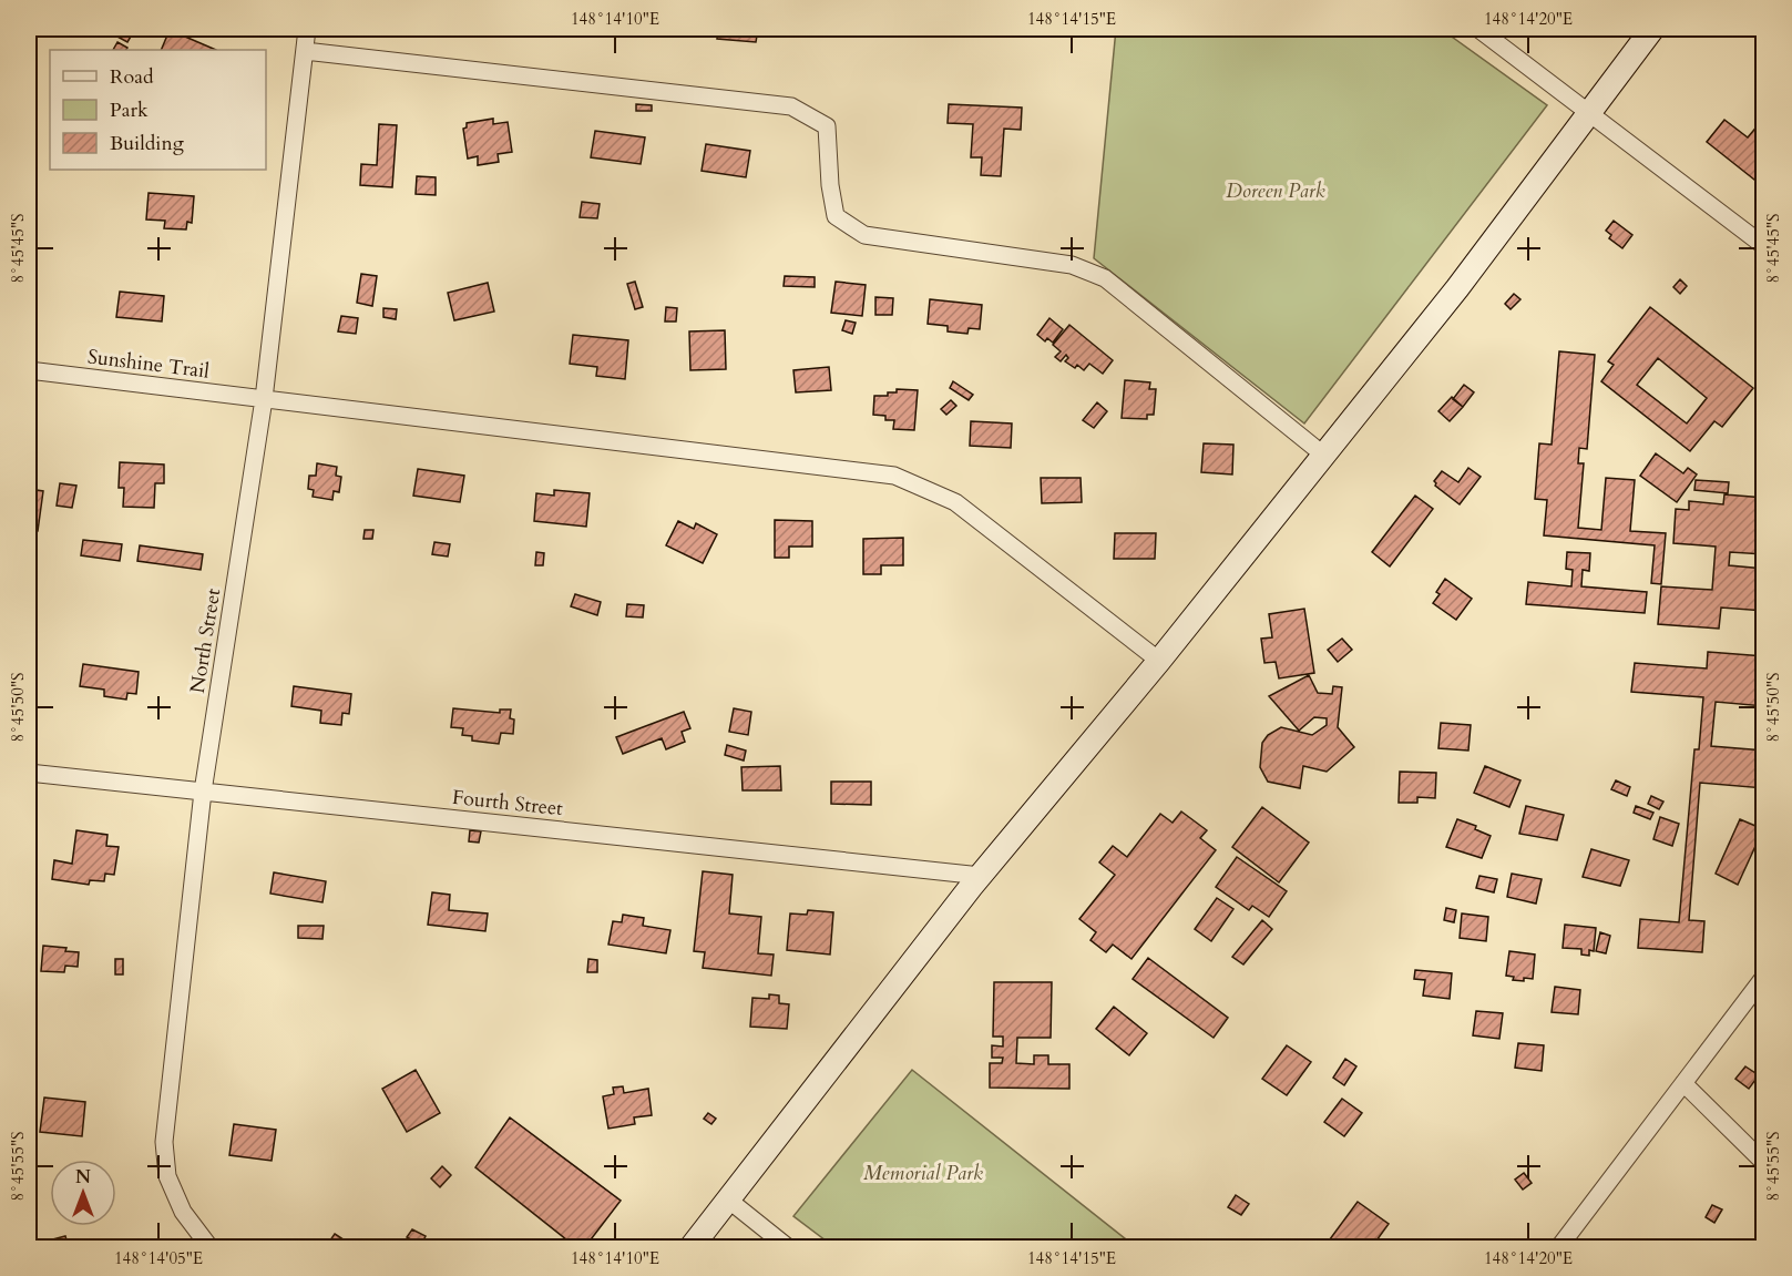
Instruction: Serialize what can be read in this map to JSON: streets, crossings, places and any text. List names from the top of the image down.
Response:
{
  "streets": {
    "street": ["Sunshine Trail", "North Street", "Fourth Street"]
  },
  "crossings": [
    ["Sunshine Trail", "North Street"],
    ["North Street", "Fourth Street"]
  ],
  "parks": ["Doreen Park", "Memorial Park"],
  "legend": ["Road", "Park", "Building"],
  "north": "top",
  "coordinates": [
    "148°14'10\"E",
    "148°14'15\"E",
    "148°14'20\"E",
    "8°45'45\"S",
    "8°45'50\"S",
    "8°45'55\"S",
    "148°14'05\"E"
  ]
}
